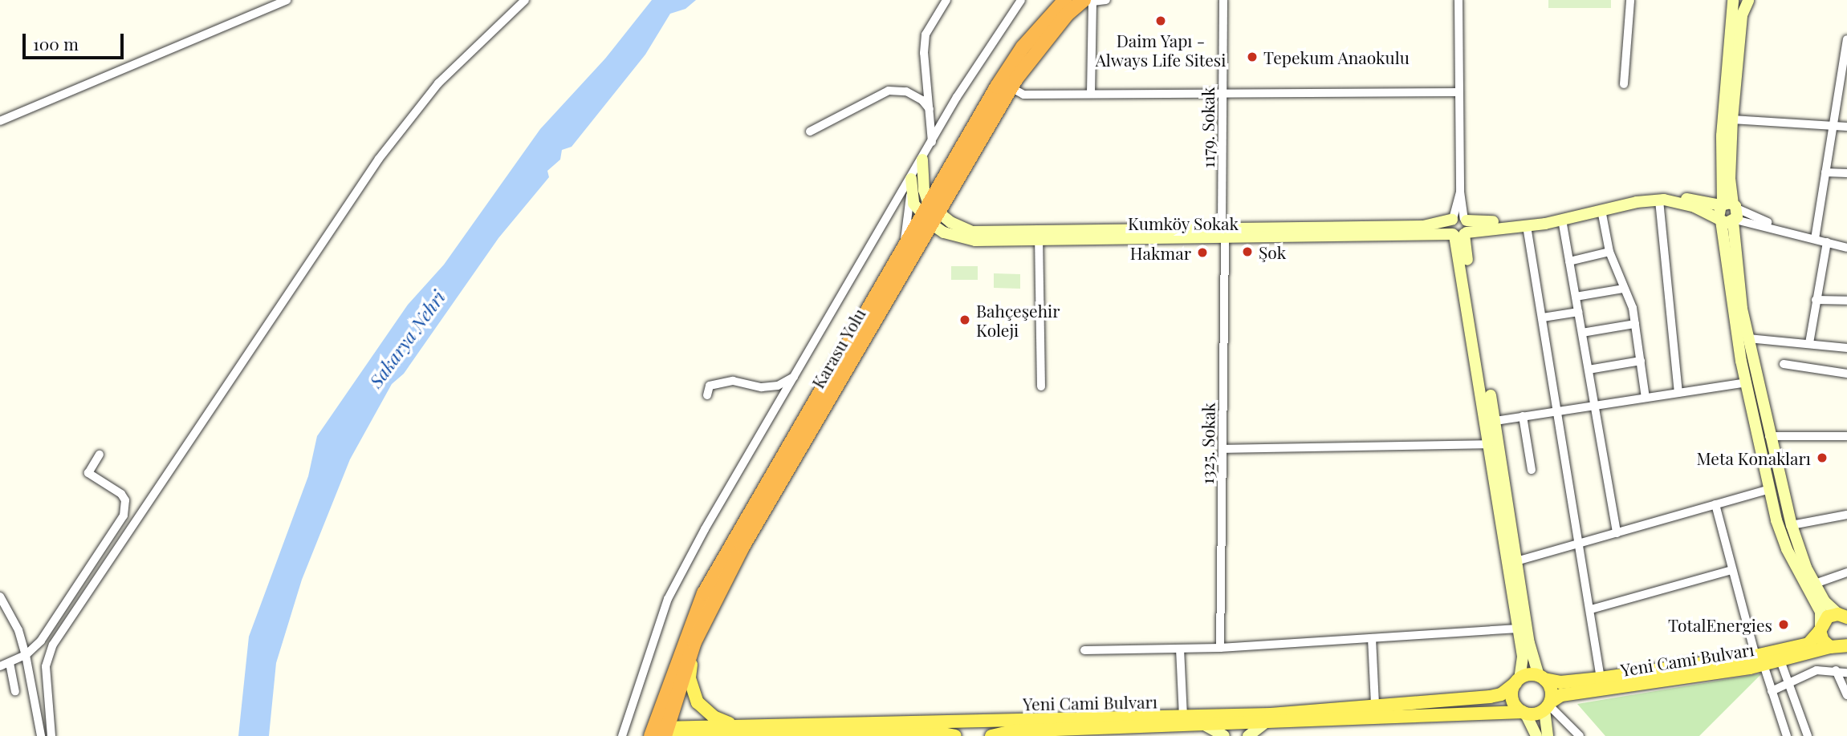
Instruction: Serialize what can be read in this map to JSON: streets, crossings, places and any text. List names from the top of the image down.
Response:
{
  "streets": {
    "highway": ["Karasu Yolu"],
    "main road": ["Kumköy Sokak", "Yeni Cami Bulvarı"],
    "street": ["1179. Sokak", "1325. Sokak"]
  },
  "crossings": [
    ["1179. Sokak", "Kumköy Sokak"],
    ["1179. Sokak", "1325. Sokak"],
    ["Kumköy Sokak", "Karasu Yolu"],
    ["Kumköy Sokak", "1325. Sokak"],
    ["Karasu Yolu", "Yeni Cami Bulvarı"]
  ],
  "water": ["Sakarya Nehri"],
  "places": [
    "Daim Yapı - Always Life Sitesi",
    "Tepekum Anaokulu",
    "Şok",
    "Hakmar",
    "Bahçeşehir Koleji",
    "Meta Konakları",
    "TotalEnergies"
  ],
  "scale_bar": "100 m"
}
